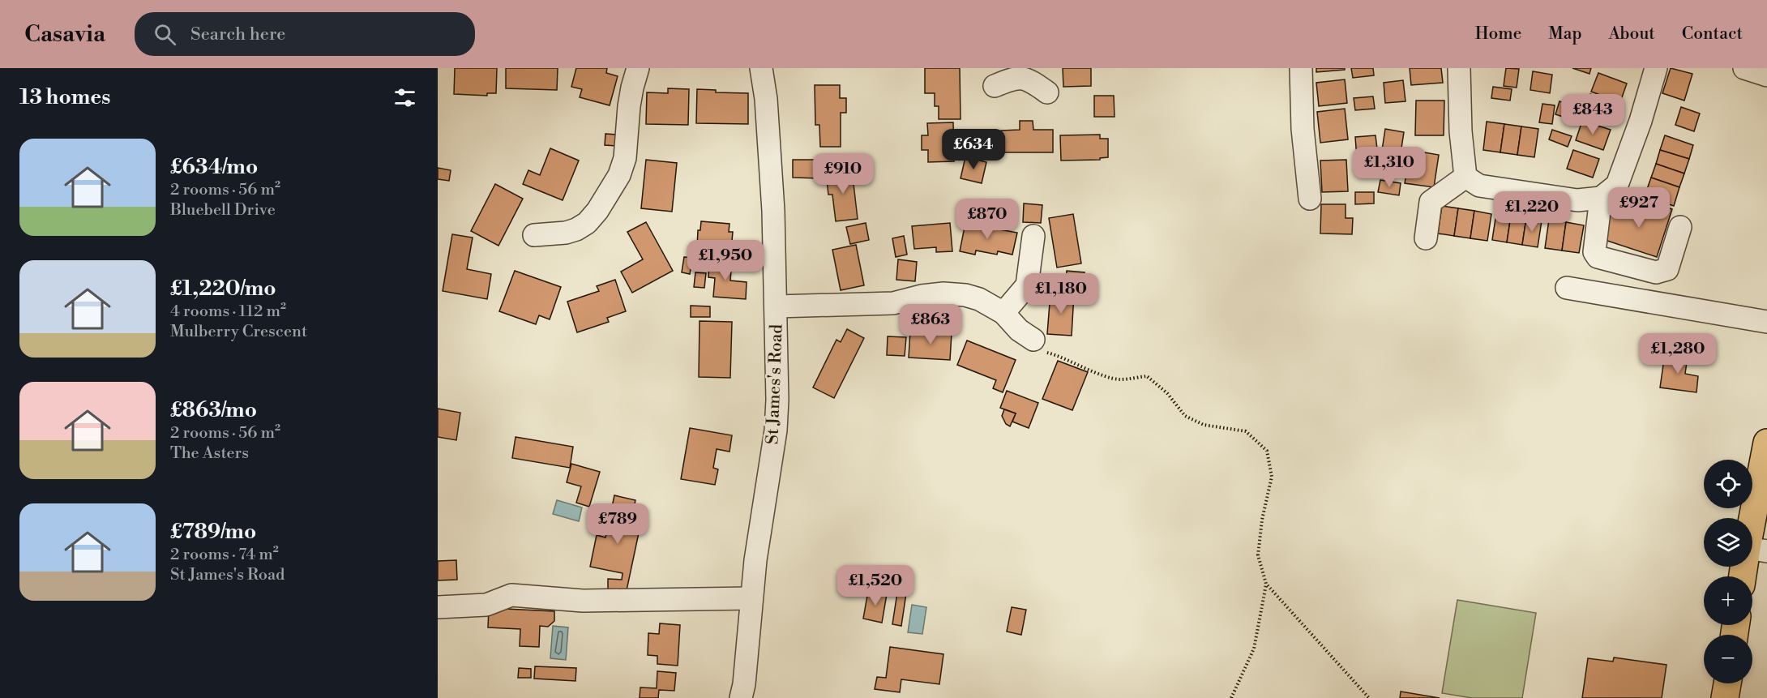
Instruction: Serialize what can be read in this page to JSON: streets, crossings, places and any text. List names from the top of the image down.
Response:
{
  "streets": {
    "street": ["St James's Road"]
  },
  "page": {
    "header": "Casavia",
    "search": "Search here",
    "nav": [
      "Home",
      "Map",
      "About",
      "Contact"
    ],
    "heading": "13 homes",
    "price": [
      "£843",
      "£634",
      "£1,310",
      "£910",
      "£927",
      "£1,220",
      "£870",
      "£1,950",
      "£1,180",
      "£863",
      "£1,280",
      "£789",
      "£1,520"
    ],
    "list": [
      {
        "name": "£634/mo",
        "note": "2 rooms · 56 m² · Bluebell Drive"
      },
      {
        "name": "£1,220/mo",
        "note": "4 rooms · 112 m² · Mulberry Crescent"
      },
      {
        "name": "£863/mo",
        "note": "2 rooms · 56 m² · The Asters"
      },
      {
        "name": "£789/mo",
        "note": "2 rooms · 74 m² · St James's Road"
      }
    ],
    "map_buttons": ["+", "−"]
  }
}
